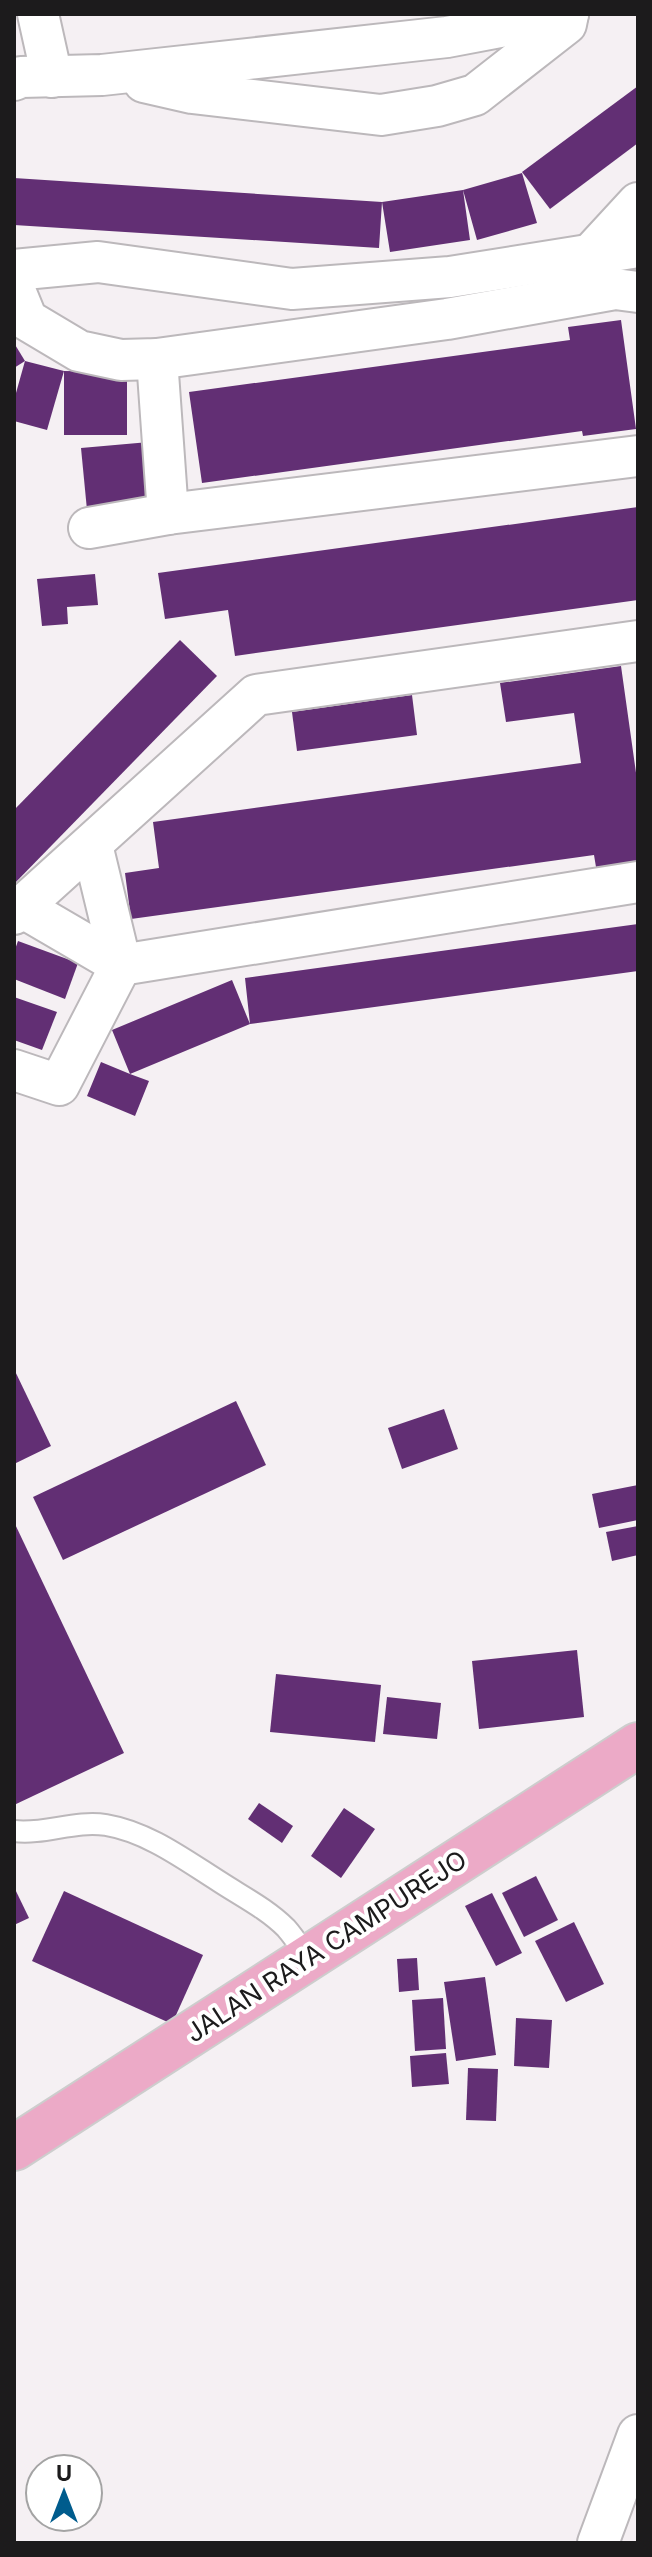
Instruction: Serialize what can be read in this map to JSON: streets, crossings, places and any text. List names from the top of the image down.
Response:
{
  "streets": {
    "main road": ["JALAN RAYA CAMPUREJO"]
  },
  "north": "top"
}
